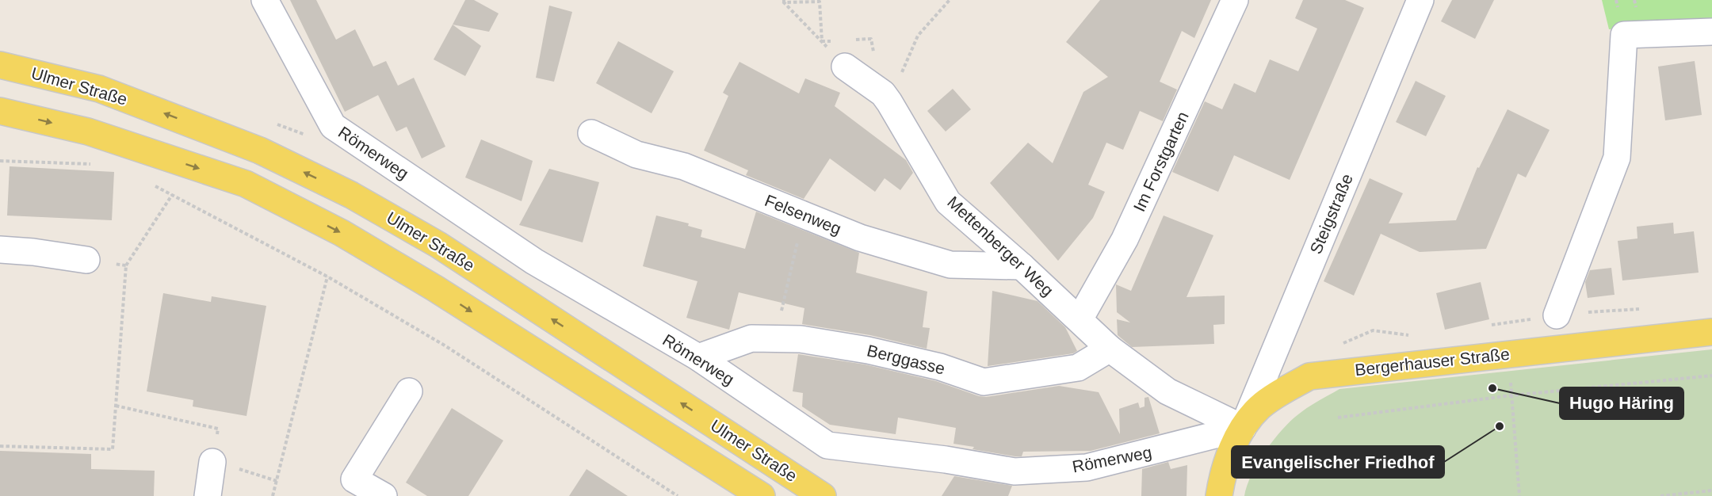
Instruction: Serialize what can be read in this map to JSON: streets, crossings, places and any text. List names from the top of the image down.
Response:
{
  "streets": {
    "main road": ["Ulmer Straße", "Bergerhauser Straße"],
    "street": [
      "Römerweg",
      "Im Forstgarten",
      "Steigstraße",
      "Felsenweg",
      "Mettenberger Weg",
      "Berggasse"
    ]
  },
  "crossings": [
    ["Römerweg", "Steigstraße"],
    ["Römerweg", "Mettenberger Weg"],
    ["Römerweg", "Berggasse"],
    ["Römerweg", "Bergerhauser Straße"],
    ["Im Forstgarten", "Mettenberger Weg"],
    ["Steigstraße", "Mettenberger Weg"],
    ["Steigstraße", "Bergerhauser Straße"],
    ["Felsenweg", "Mettenberger Weg"],
    ["Mettenberger Weg", "Berggasse"],
    ["Mettenberger Weg", "Bergerhauser Straße"]
  ],
  "places": ["Hugo Häring", "Evangelischer Friedhof"]
}
